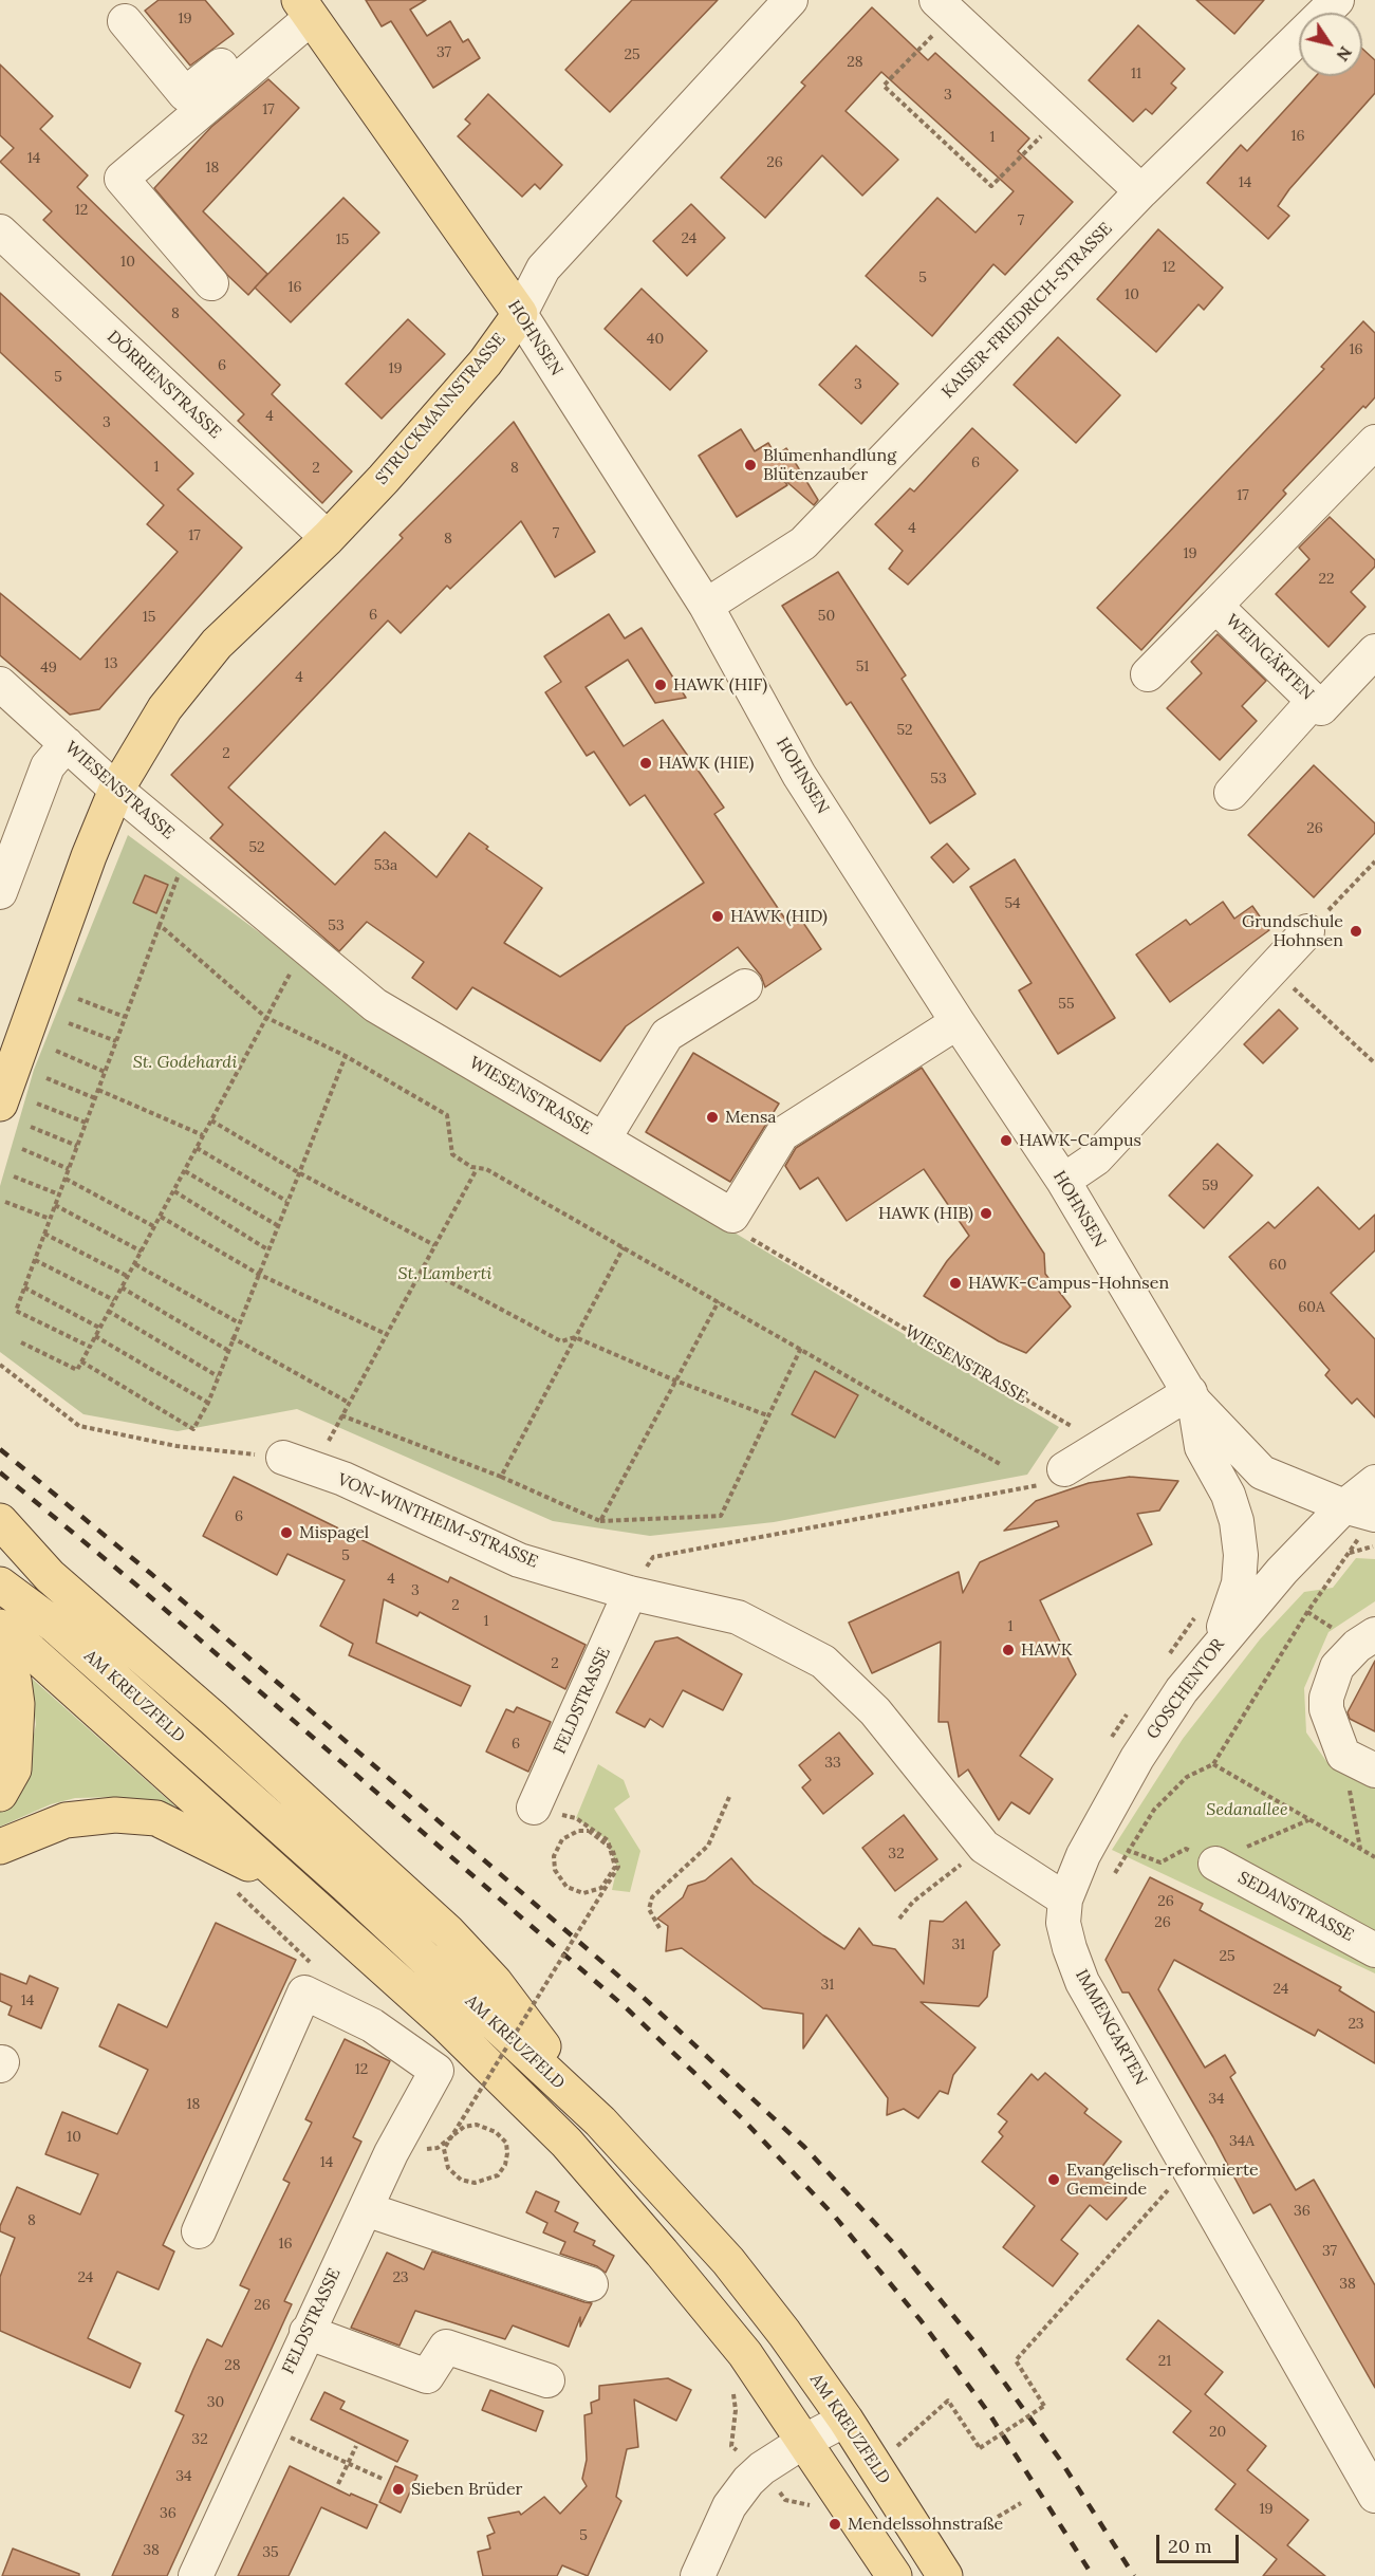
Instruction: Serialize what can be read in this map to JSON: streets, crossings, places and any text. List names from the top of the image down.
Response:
{
  "streets": {
    "main road": ["HOHNSEN", "STRUCKMANNSTRASSE", "AM KREUZFELD"],
    "street": [
      "KAISER-FRIEDRICH-STRASSE",
      "DÖRRIENSTRASSE",
      "WEINGÄRTEN",
      "WIESENSTRASSE",
      "VON-WINTHEIM-STRASSE",
      "GOSCHENTOR",
      "FELDSTRASSE",
      "SEDANSTRASSE",
      "IMMENGARTEN"
    ]
  },
  "crossings": [
    ["KAISER-FRIEDRICH-STRASSE", "HOHNSEN"],
    ["HOHNSEN", "STRUCKMANNSTRASSE"],
    ["HOHNSEN", "GOSCHENTOR"],
    ["DÖRRIENSTRASSE", "STRUCKMANNSTRASSE"],
    ["STRUCKMANNSTRASSE", "WIESENSTRASSE"],
    ["VON-WINTHEIM-STRASSE", "FELDSTRASSE"],
    ["GOSCHENTOR", "IMMENGARTEN"]
  ],
  "parks": ["St. Godehardi", "St. Lamberti", "Sedanallee"],
  "places": [
    "Blumenhandlung Blütenzauber",
    "HAWK (HIF)",
    "HAWK (HIE)",
    "HAWK (HID)",
    "Grundschule Hohnsen",
    "Mensa",
    "HAWK-Campus",
    "HAWK (HIB)",
    "HAWK-Campus-Hohnsen",
    "Mispagel",
    "HAWK",
    "Evangelisch-reformierte Gemeinde",
    "Sieben Brüder",
    "Mendelssohnstraße"
  ],
  "house_numbers": [
    "19",
    "37",
    "25",
    "28",
    "11",
    "3",
    "17",
    "16",
    "1",
    "14",
    "26",
    "18",
    "14",
    "12",
    "7",
    "24",
    "15",
    "10",
    "12",
    "5",
    "16",
    "10",
    "8",
    "40",
    "16",
    "6",
    "19",
    "5",
    "3",
    "4",
    "3",
    "6",
    "1",
    "2",
    "8",
    "17",
    "4",
    "7",
    "17",
    "8",
    "19",
    "22",
    "6",
    "50",
    "15",
    "13",
    "51",
    "49",
    "4",
    "52",
    "2",
    "53",
    "26",
    "52",
    "53a",
    "54",
    "53",
    "55",
    "59",
    "60",
    "60A",
    "6",
    "5",
    "4",
    "3",
    "2",
    "1",
    "1",
    "2",
    "6",
    "33",
    "32",
    "26",
    "26",
    "31",
    "25",
    "31",
    "24",
    "14",
    "23",
    "12",
    "34",
    "18",
    "10",
    "34A",
    "14",
    "36",
    "8",
    "16",
    "37",
    "24",
    "23",
    "38",
    "26",
    "21",
    "28",
    "30",
    "20",
    "32",
    "34",
    "19",
    "36",
    "5",
    "38",
    "35"
  ],
  "scale_bar": "20 m",
  "north": "bottom right"
}
